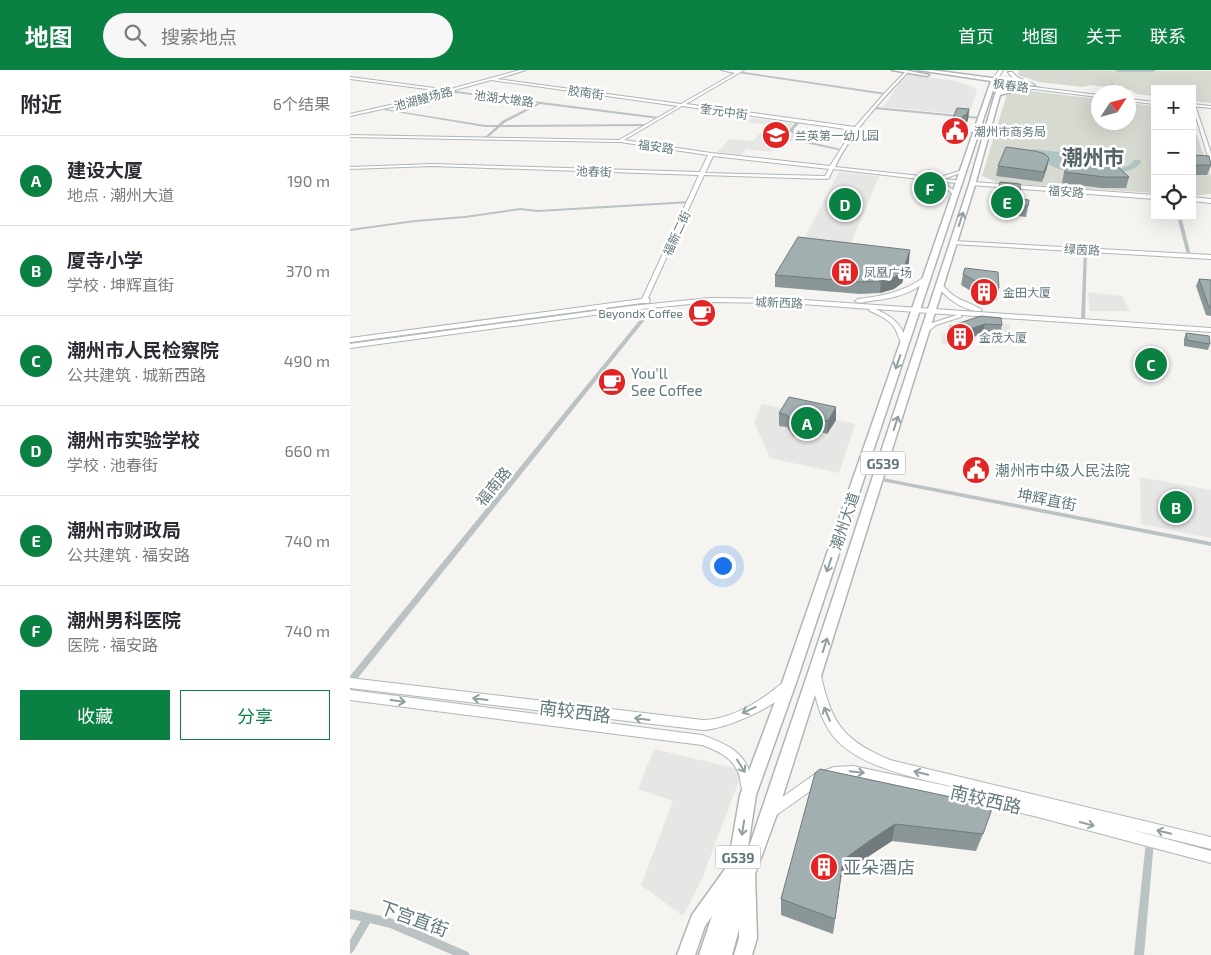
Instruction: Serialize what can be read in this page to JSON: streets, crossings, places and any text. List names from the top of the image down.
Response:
{
  "streets": {
    "highway": ["枫春路", "G539", "潮州大道"],
    "main road": ["南较西路"],
    "street": [
      "胶南街",
      "池湖鳗场路",
      "池湖大墩路",
      "奎元中街",
      "福安路",
      "池春街",
      "福新二街",
      "绿茵路",
      "城新西路",
      "福南路",
      "坤辉直街",
      "下宫直街"
    ]
  },
  "crossings": [
    ["枫春路", "潮州大道"],
    ["胶南街", "池湖鳗场路"],
    ["胶南街", "奎元中街"],
    ["池湖鳗场路", "池湖大墩路"],
    ["福安路", "池春街"],
    ["福安路", "福新二街"],
    ["福安路", "潮州大道"],
    ["池春街", "福新二街"],
    ["福新二街", "城新西路"],
    ["绿茵路", "潮州大道"],
    ["城新西路", "福南路"],
    ["城新西路", "潮州大道"],
    ["福南路", "南较西路"],
    ["坤辉直街", "潮州大道"],
    ["潮州大道", "南较西路"]
  ],
  "districts": ["潮州市"],
  "places": {
    "public building": ["潮州市商务局", "潮州市中级人民法院"],
    "school or university": ["兰英第一幼儿园"],
    "building": [
      "凤凰广场",
      "金田大厦",
      "金茂大厦",
      "亚朵酒店"
    ],
    "cafe": ["Beyondx Coffee", "You'll See Coffee"]
  },
  "north": "top right",
  "page": {
    "header": "地图",
    "search": "搜索地点",
    "nav": [
      "首页",
      "地图",
      "关于",
      "联系"
    ],
    "heading": ["附近", "6个结果"],
    "map_buttons": ["+", "−"],
    "list": [
      {
        "mark": "A",
        "name": "建设大厦",
        "note": "地点 · 潮州大道",
        "value": "190 m"
      },
      {
        "mark": "B",
        "name": "厦寺小学",
        "note": "学校 · 坤辉直街",
        "value": "370 m"
      },
      {
        "mark": "C",
        "name": "潮州市人民检察院",
        "note": "公共建筑 · 城新西路",
        "value": "490 m"
      },
      {
        "mark": "D",
        "name": "潮州市实验学校",
        "note": "学校 · 池春街",
        "value": "660 m"
      },
      {
        "mark": "E",
        "name": "潮州市财政局",
        "note": "公共建筑 · 福安路",
        "value": "740 m"
      },
      {
        "mark": "F",
        "name": "潮州男科医院",
        "note": "医院 · 福安路",
        "value": "740 m"
      }
    ],
    "pins": [
      "F",
      "E",
      "D",
      "C",
      "A",
      "B"
    ],
    "buttons": ["收藏", "分享"]
  }
}
